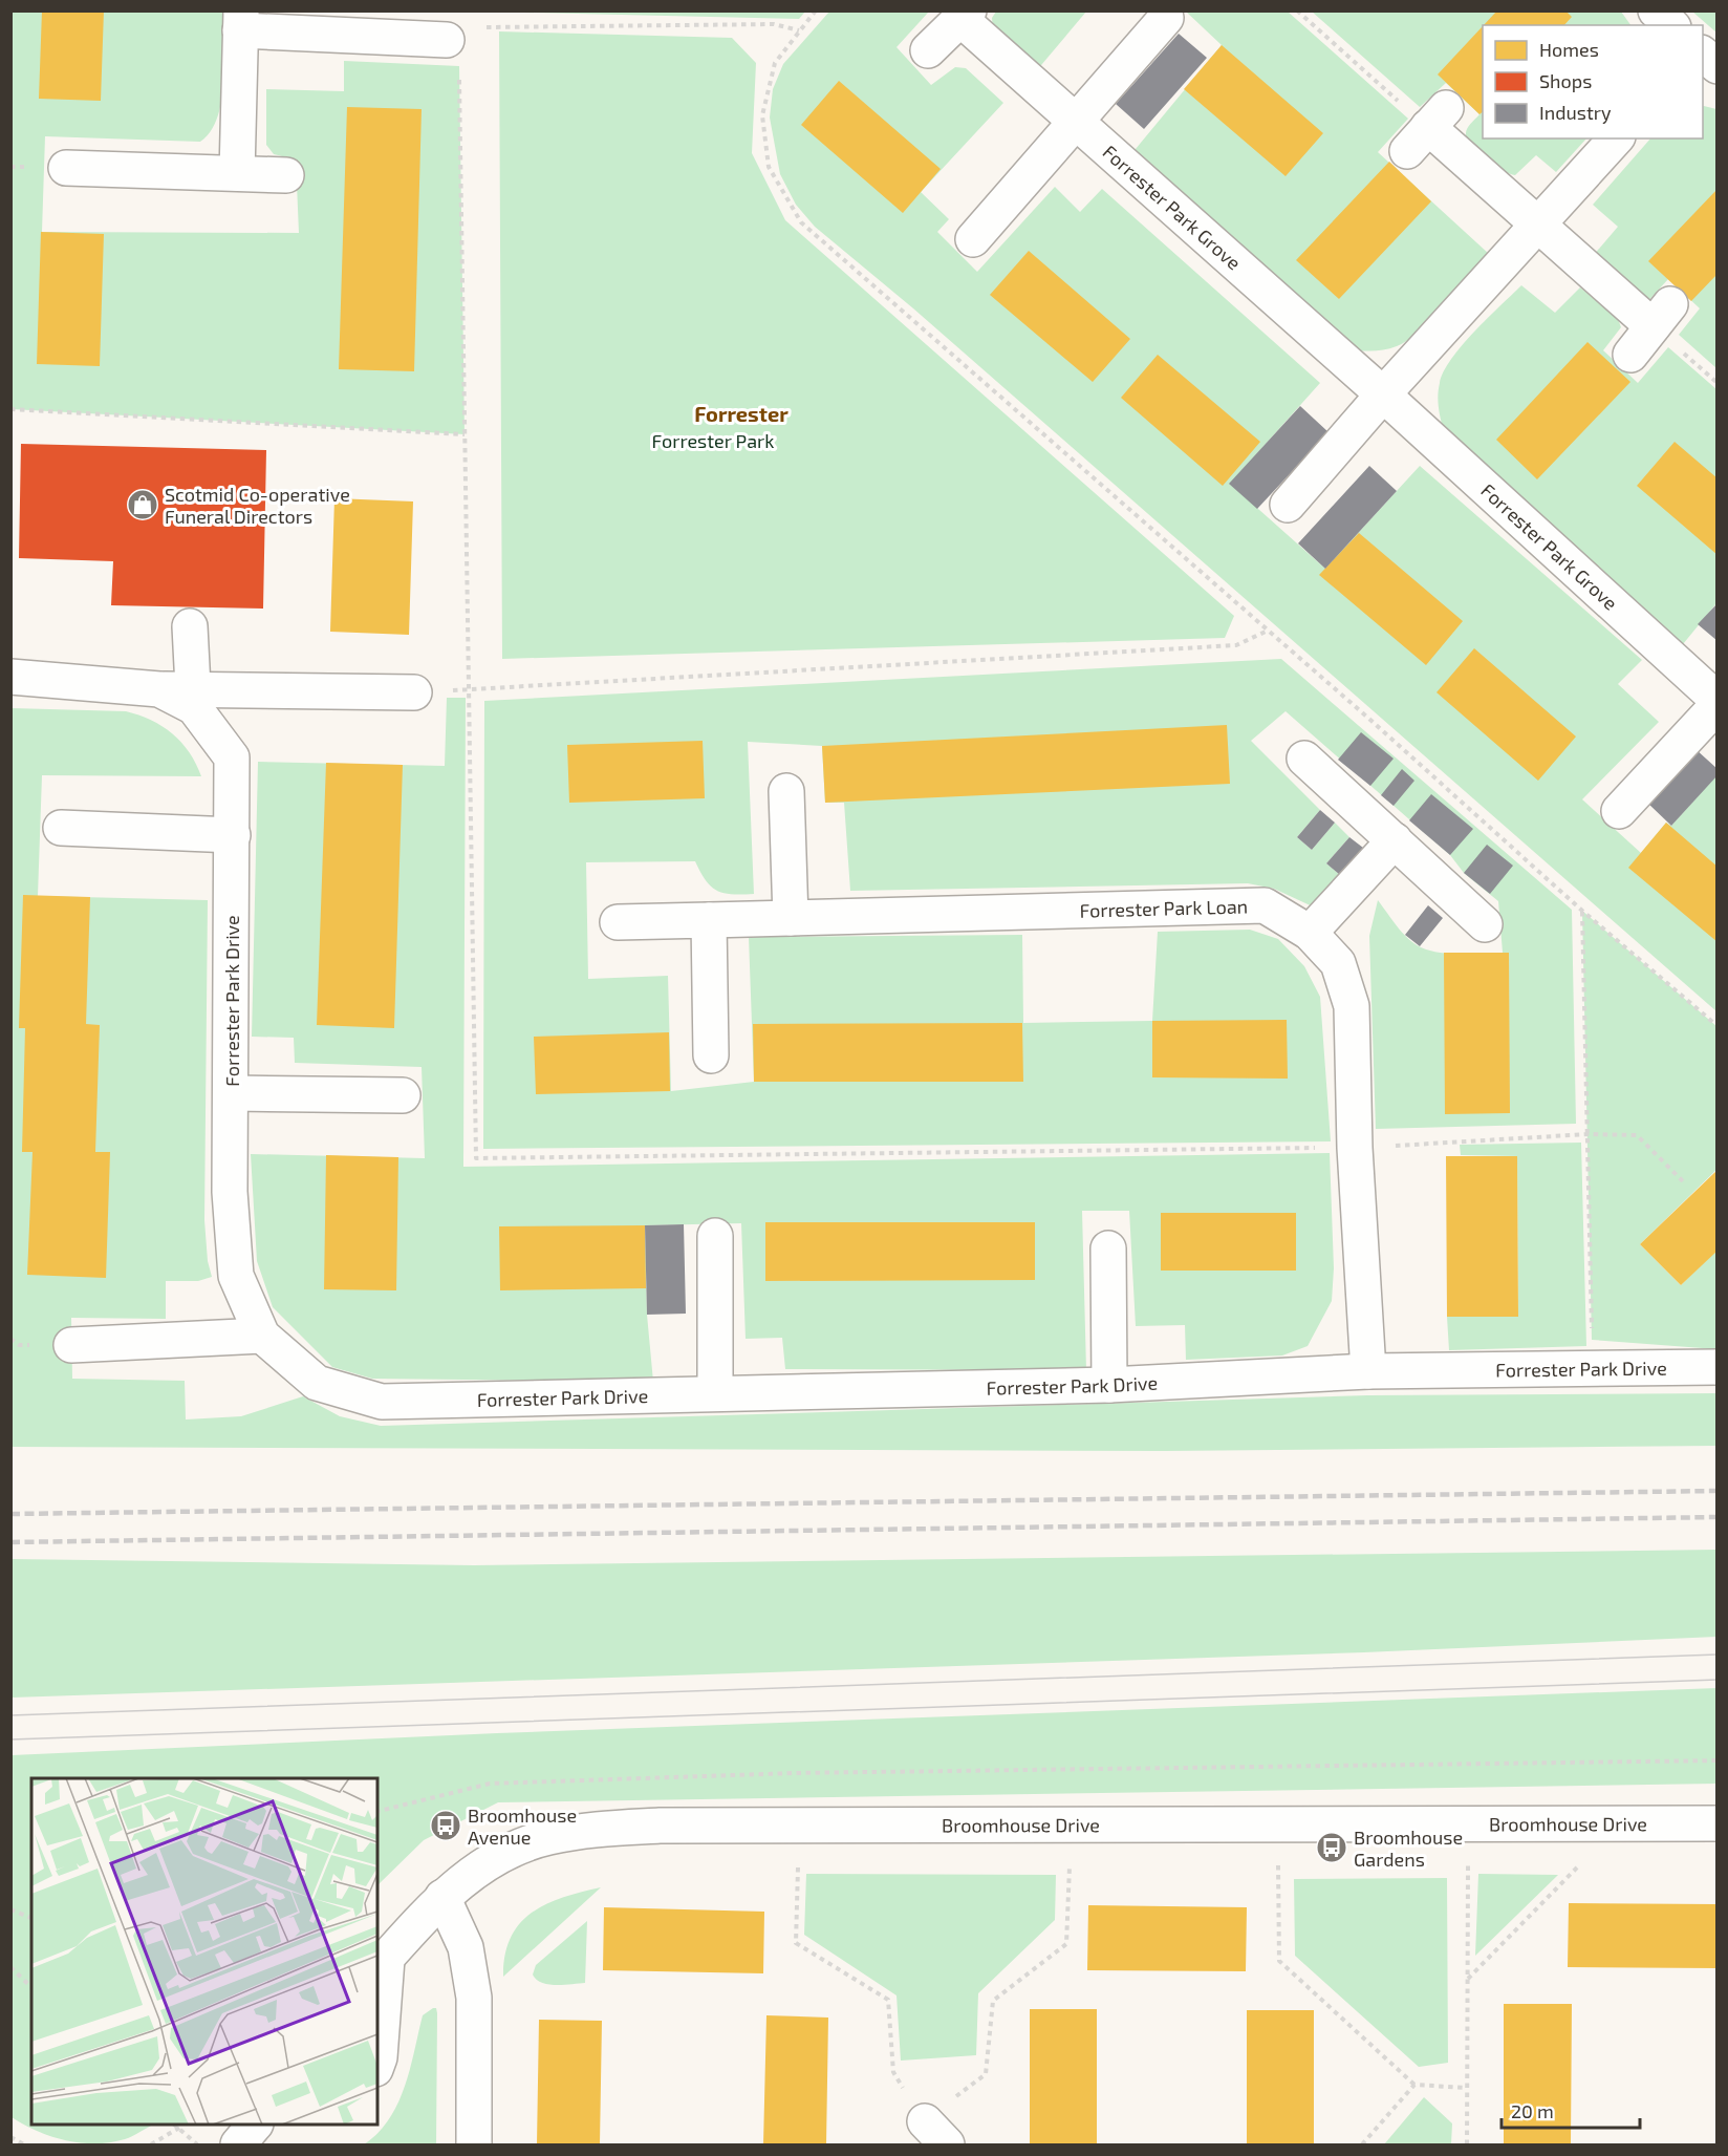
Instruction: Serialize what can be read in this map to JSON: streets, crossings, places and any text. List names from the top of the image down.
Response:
{
  "streets": {
    "street": [
      "Forrester Park Grove",
      "Forrester Park Loan",
      "Forrester Park Drive",
      "Broomhouse Drive"
    ]
  },
  "crossings": [
    ["Forrester Park Loan", "Forrester Park Drive"]
  ],
  "districts": ["Forrester"],
  "parks": ["Forrester Park"],
  "places": {
    "shop": ["Scotmid Co-operative Funeral Directors"],
    "bus stop": ["Broomhouse Avenue", "Broomhouse Gardens"]
  },
  "legend": ["Homes", "Shops", "Industry"],
  "scale_bar": "20 m"
}
